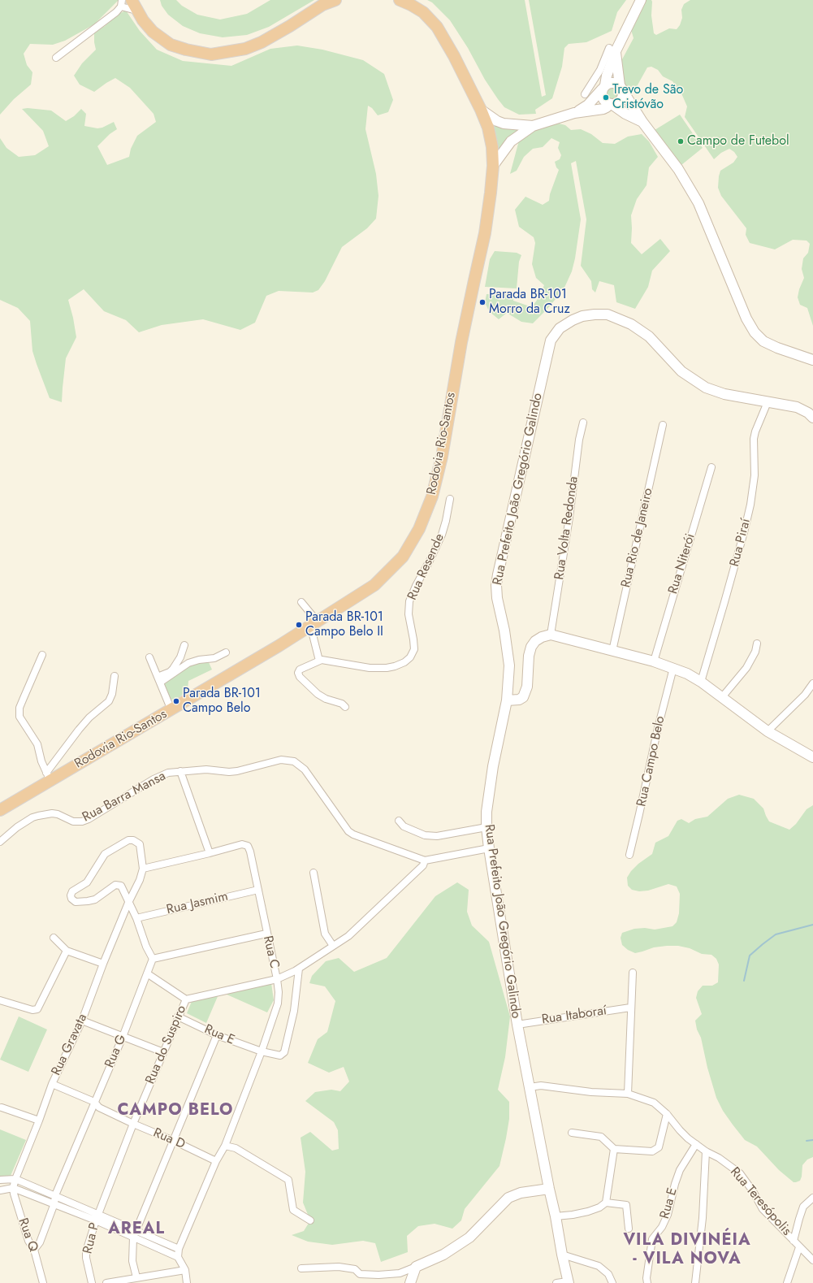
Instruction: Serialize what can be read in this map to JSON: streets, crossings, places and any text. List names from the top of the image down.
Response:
{
  "streets": {
    "highway": ["Rodovia Rio-Santos"],
    "main road": ["Rua Prefeito João Gregório Galindo"],
    "street": [
      "Rua Volta Redonda",
      "Rua Rio de Janeiro",
      "Rua Piraí",
      "Rua Niterói",
      "Rua Resende",
      "Rua Campo Belo",
      "Rua Barra Mansa",
      "Rua Jasmim",
      "Rua C",
      "Rua Itaboraí",
      "Rua E",
      "Rua Gravata",
      "Rua do Suspiro",
      "Rua G",
      "Rua D",
      "Rua Teresópolis",
      "Rua Q",
      "Rua P"
    ]
  },
  "crossings": [
    ["Rua Prefeito João Gregório Galindo", "Rua Piraí"],
    ["Rua Prefeito João Gregório Galindo", "Rua Barra Mansa"],
    ["Rua Prefeito João Gregório Galindo", "Rua Itaboraí"],
    ["Rua Prefeito João Gregório Galindo", "Rua Teresópolis"],
    ["Rua Barra Mansa", "Rua do Suspiro"],
    ["Rua Jasmim", "Rua C"],
    ["Rua C", "Rua E"],
    ["Rua C", "Rua do Suspiro"],
    ["Rua E", "Rua do Suspiro"],
    ["Rua E", "Rua Teresópolis"],
    ["Rua Gravata", "Rua D"],
    ["Rua Gravata", "Rua Q"],
    ["Rua do Suspiro", "Rua D"],
    ["Rua do Suspiro", "Rua P"],
    ["Rua G", "Rua D"],
    ["Rua G", "Rua Q"]
  ],
  "districts": ["CAMPO BELO", "AREAL", "VILA DIVINÉIA - VILA NOVA"],
  "places": [
    "Trevo de São Cristóvão",
    "Campo de Futebol",
    "Parada BR-101 Morro da Cruz",
    "Parada BR-101 Campo Belo II",
    "Parada BR-101 Campo Belo"
  ]
}
